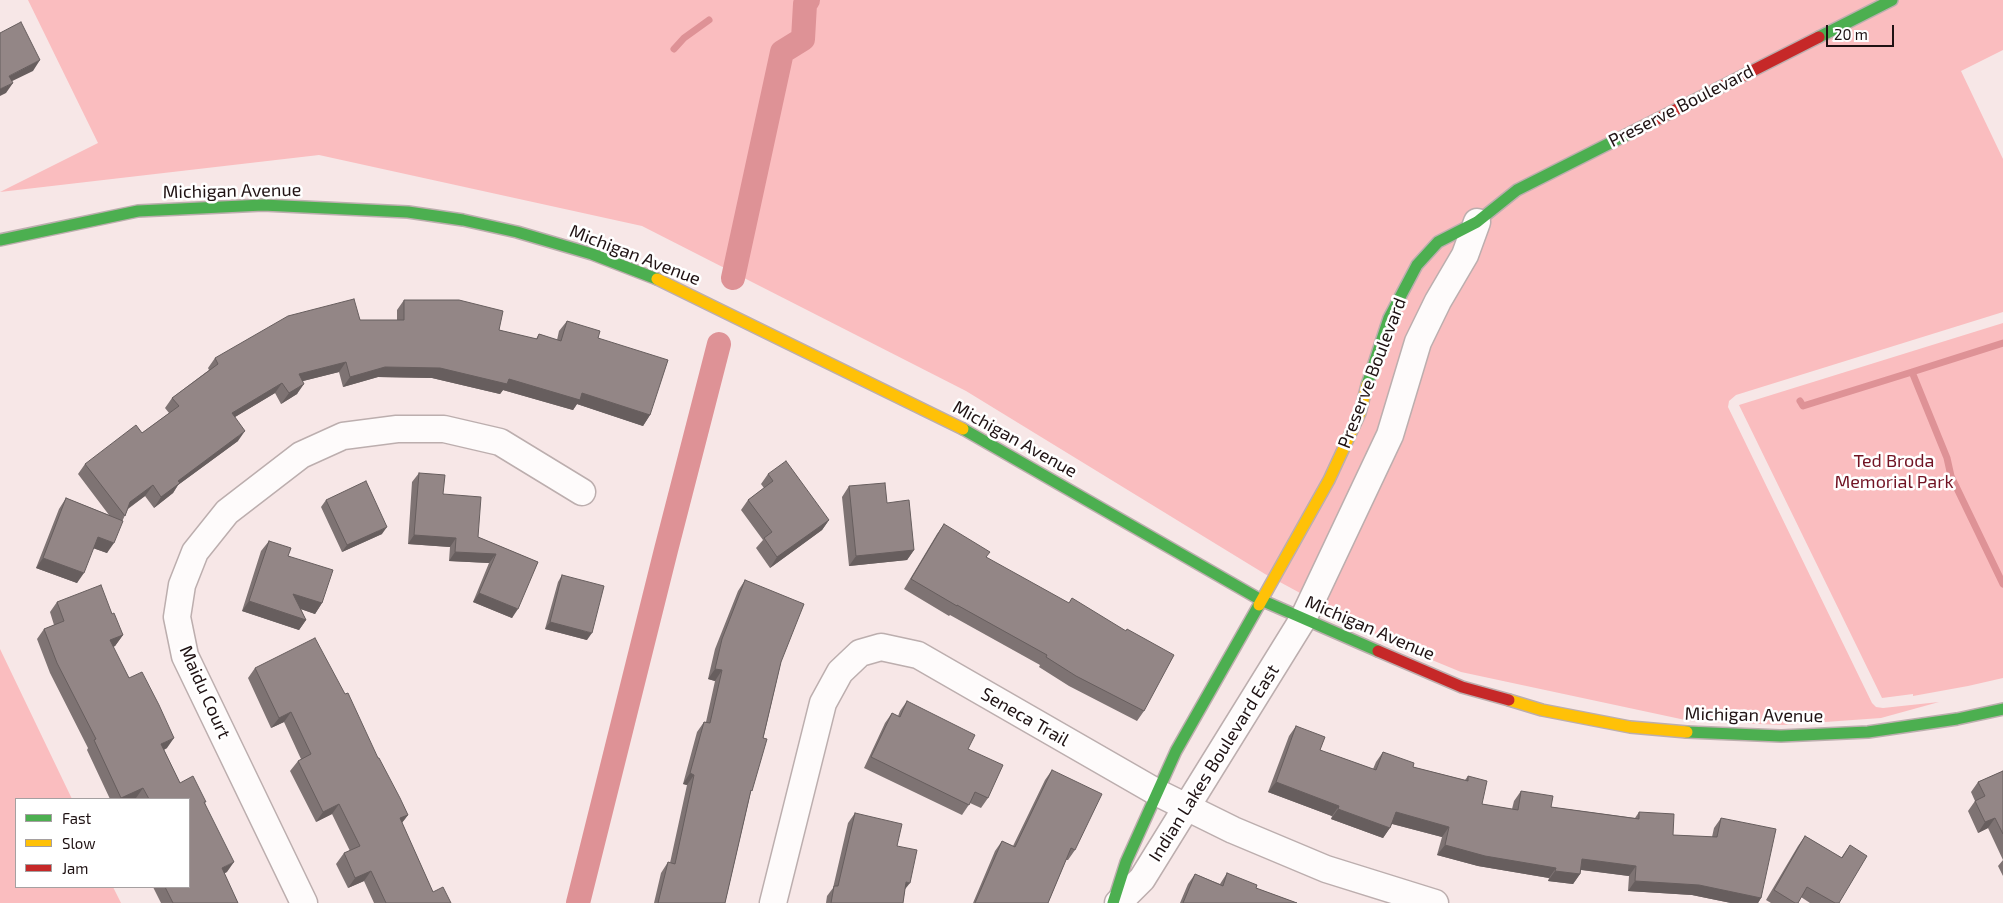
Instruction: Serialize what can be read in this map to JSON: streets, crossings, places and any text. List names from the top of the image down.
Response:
{
  "streets": {
    "street": [
      "Preserve Boulevard",
      "Michigan Avenue",
      "Maidu Court",
      "Seneca Trail",
      "Indian Lakes Boulevard East"
    ]
  },
  "crossings": [
    ["Preserve Boulevard", "Michigan Avenue"],
    ["Preserve Boulevard", "Indian Lakes Boulevard East"],
    ["Michigan Avenue", "Indian Lakes Boulevard East"],
    ["Seneca Trail", "Indian Lakes Boulevard East"]
  ],
  "parks": ["Ted Broda Memorial Park"],
  "legend": ["Fast", "Slow", "Jam"],
  "scale_bar": "20 m"
}
